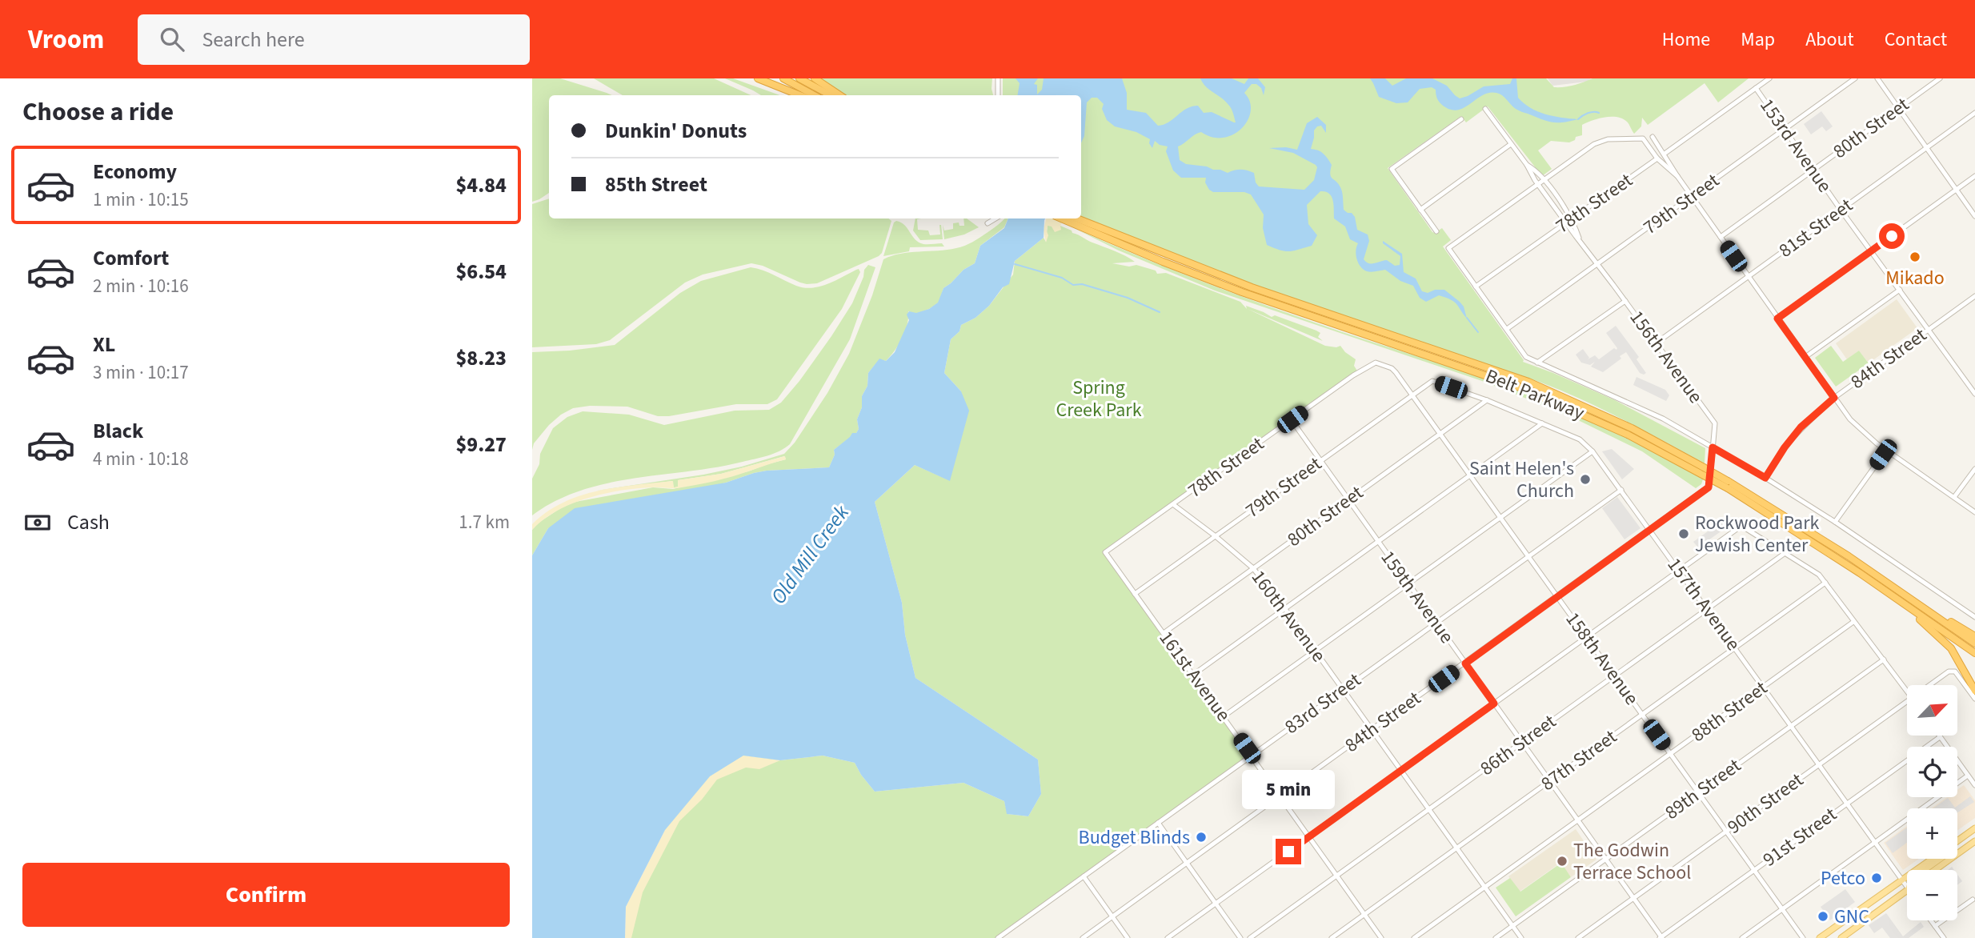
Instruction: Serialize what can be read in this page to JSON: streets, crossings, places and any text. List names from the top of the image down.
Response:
{
  "streets": {
    "highway": ["Belt Parkway"],
    "street": [
      "80th Street",
      "153rd Avenue",
      "78th Street",
      "79th Street",
      "81st Street",
      "156th Avenue",
      "84th Street",
      "159th Avenue",
      "157th Avenue",
      "160th Avenue",
      "158th Avenue",
      "161st Avenue",
      "83rd Street",
      "88th Street",
      "86th Street",
      "87th Street",
      "89th Street",
      "90th Street",
      "91st Street"
    ]
  },
  "crossings": [
    ["80th Street", "153rd Avenue"],
    ["80th Street", "159th Avenue"],
    ["80th Street", "157th Avenue"],
    ["80th Street", "160th Avenue"],
    ["80th Street", "158th Avenue"],
    ["80th Street", "161st Avenue"],
    ["153rd Avenue", "79th Street"],
    ["153rd Avenue", "81st Street"],
    ["153rd Avenue", "84th Street"],
    ["78th Street", "156th Avenue"],
    ["78th Street", "159th Avenue"],
    ["78th Street", "160th Avenue"],
    ["78th Street", "158th Avenue"],
    ["78th Street", "161st Avenue"],
    ["79th Street", "156th Avenue"],
    ["79th Street", "159th Avenue"],
    ["79th Street", "157th Avenue"],
    ["79th Street", "160th Avenue"],
    ["79th Street", "158th Avenue"],
    ["79th Street", "161st Avenue"],
    ["81st Street", "156th Avenue"],
    ["156th Avenue", "84th Street"],
    ["84th Street", "159th Avenue"],
    ["84th Street", "157th Avenue"],
    ["84th Street", "160th Avenue"],
    ["84th Street", "158th Avenue"],
    ["84th Street", "161st Avenue"],
    ["159th Avenue", "83rd Street"],
    ["159th Avenue", "88th Street"],
    ["159th Avenue", "86th Street"],
    ["159th Avenue", "87th Street"],
    ["159th Avenue", "89th Street"],
    ["159th Avenue", "90th Street"],
    ["159th Avenue", "91st Street"],
    ["157th Avenue", "83rd Street"],
    ["157th Avenue", "88th Street"],
    ["157th Avenue", "86th Street"],
    ["157th Avenue", "87th Street"],
    ["157th Avenue", "89th Street"],
    ["157th Avenue", "90th Street"],
    ["157th Avenue", "91st Street"],
    ["160th Avenue", "83rd Street"],
    ["160th Avenue", "88th Street"],
    ["160th Avenue", "86th Street"],
    ["160th Avenue", "87th Street"],
    ["160th Avenue", "89th Street"],
    ["158th Avenue", "83rd Street"],
    ["158th Avenue", "88th Street"],
    ["158th Avenue", "86th Street"],
    ["158th Avenue", "87th Street"],
    ["158th Avenue", "89th Street"],
    ["158th Avenue", "90th Street"],
    ["158th Avenue", "91st Street"],
    ["161st Avenue", "83rd Street"],
    ["161st Avenue", "86th Street"],
    ["161st Avenue", "87th Street"]
  ],
  "water": ["Old Mill Creek"],
  "parks": ["Spring Creek Park"],
  "places": [
    "Mikado",
    "Saint Helen's Church",
    "Rockwood Park Jewish Center",
    "Budget Blinds",
    "The Godwin Terrace School",
    "Petco",
    "GNC"
  ],
  "north": "top right",
  "page": {
    "header": "Vroom",
    "search": "Search here",
    "nav": [
      "Home",
      "Map",
      "About",
      "Contact"
    ],
    "heading": "Choose a ride",
    "banner": ["Dunkin' Donuts", "85th Street"],
    "list": [
      {
        "name": "Economy",
        "note": "1 min · 10:15",
        "value": "$4.84"
      },
      {
        "name": "Comfort",
        "note": "2 min · 10:16",
        "value": "$6.54"
      },
      {
        "name": "XL",
        "note": "3 min · 10:17",
        "value": "$8.23"
      },
      {
        "name": "Black",
        "note": "4 min · 10:18",
        "value": "$9.27"
      }
    ],
    "pay": ["Cash", "1.7 km"],
    "map_buttons": ["+", "−"],
    "bubble": "5 min",
    "buttons": "Confirm"
  }
}
